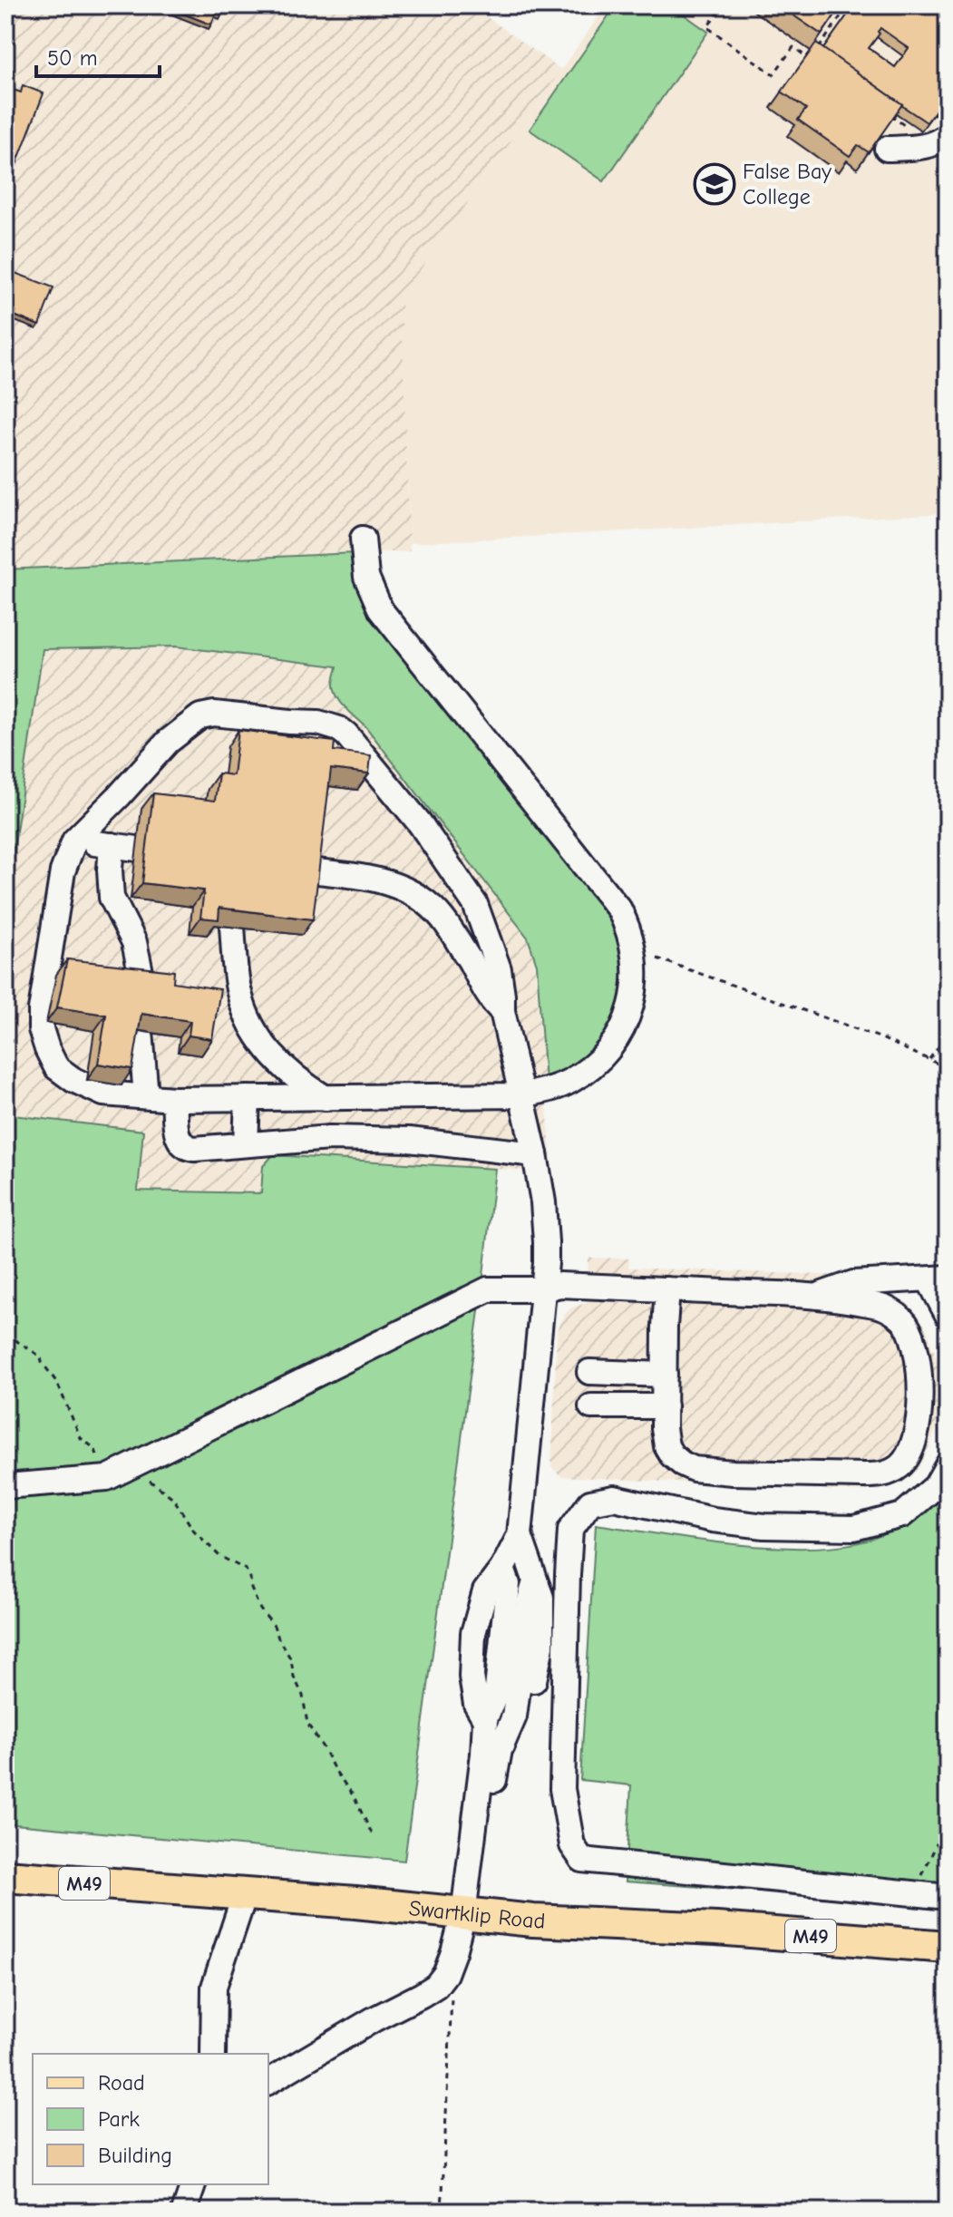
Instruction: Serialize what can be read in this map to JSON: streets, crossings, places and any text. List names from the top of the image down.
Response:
{
  "streets": {
    "main road": ["M49", "Swartklip Road"]
  },
  "places": {
    "school or university": ["False Bay College"]
  },
  "legend": ["Road", "Park", "Building"],
  "scale_bar": "50 m"
}
